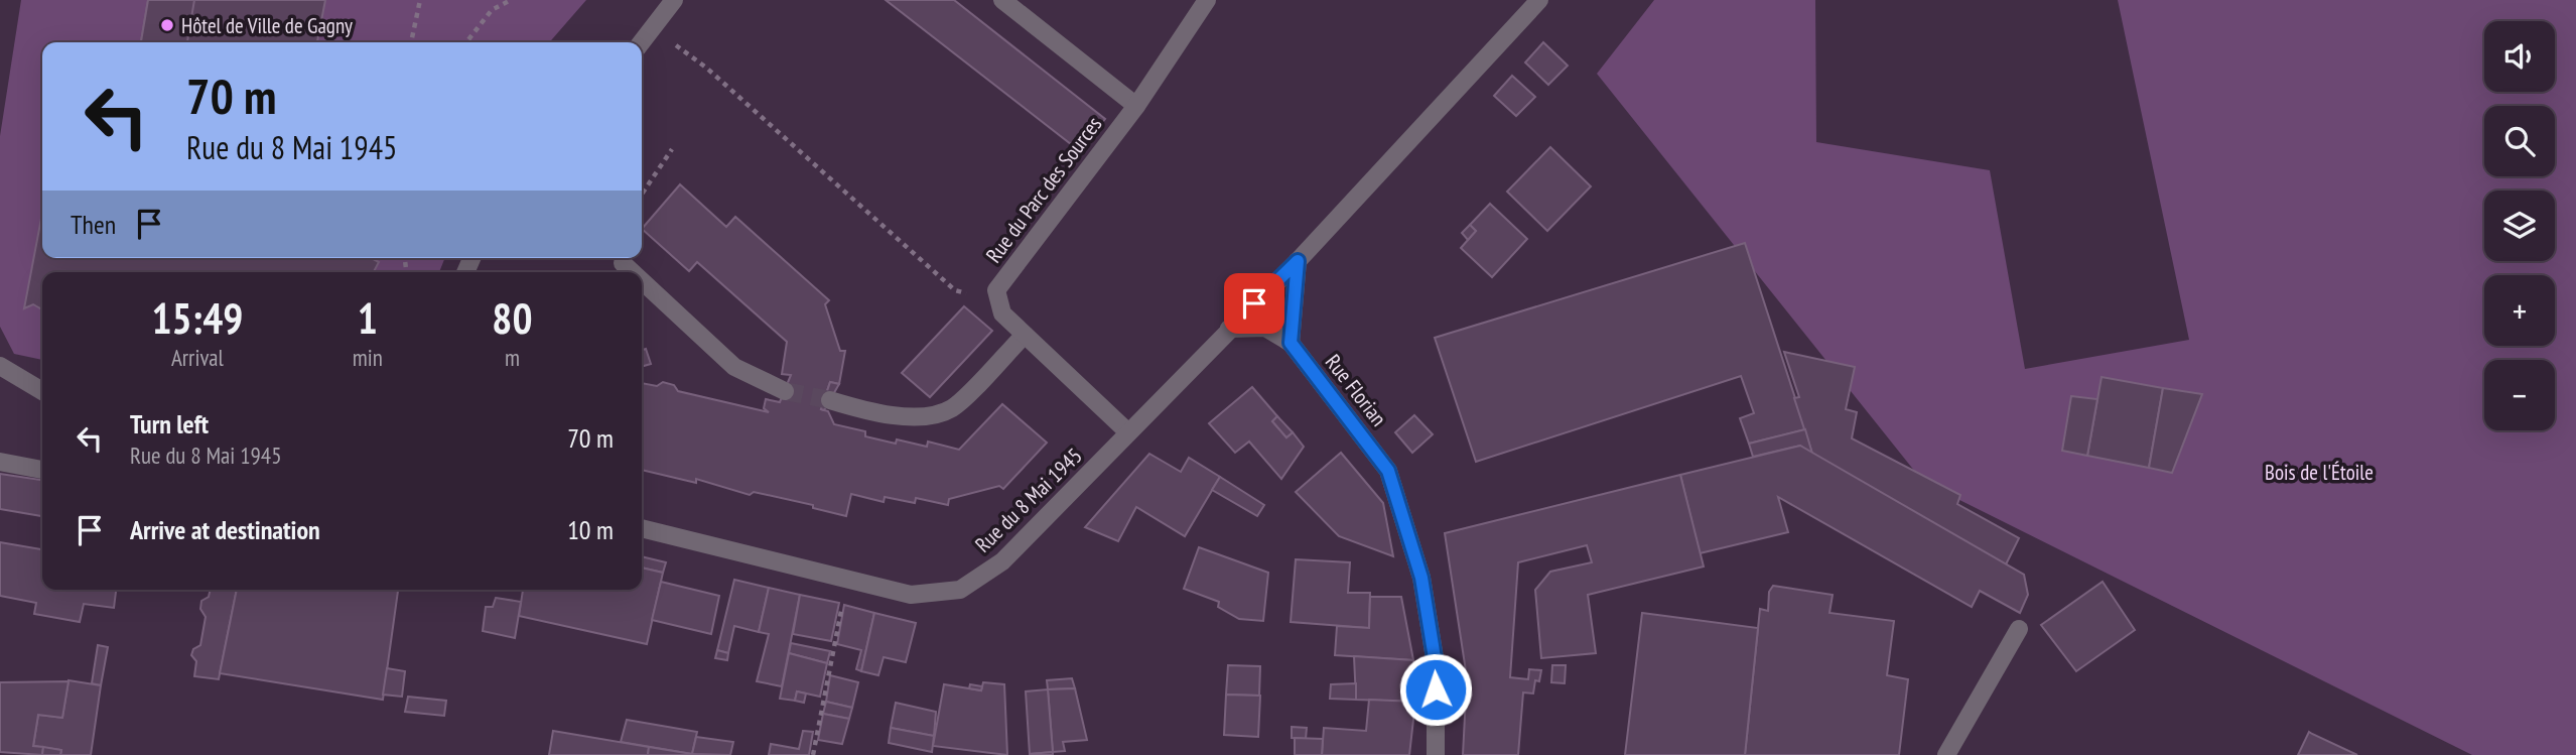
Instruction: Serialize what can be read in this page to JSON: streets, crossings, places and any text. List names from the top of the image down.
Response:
{
  "streets": {
    "street": ["Rue du Parc des Sources", "Rue Florian", "Rue du 8 Mai 1945"]
  },
  "crossings": [
    ["Rue Florian", "Rue du 8 Mai 1945"]
  ],
  "parks": ["Bois de l'Étoile"],
  "places": ["Hôtel de Ville de Gagny"],
  "page": {
    "map_buttons": ["+", "−"],
    "turn": ["70 m", "Rue du 8 Mai 1945"],
    "then": "Then",
    "eta": [
      "15:49",
      "Arrival",
      "1",
      "min",
      "80",
      "m"
    ],
    "list": [
      {
        "name": "Turn left",
        "note": "Rue du 8 Mai 1945",
        "value": "70 m"
      },
      {
        "name": "Arrive at destination",
        "value": "10 m"
      }
    ]
  }
}
